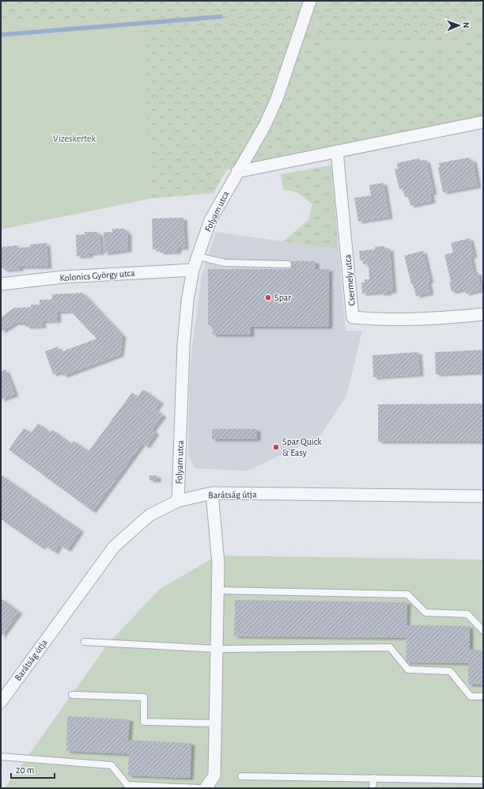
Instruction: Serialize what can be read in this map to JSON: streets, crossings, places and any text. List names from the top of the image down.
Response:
{
  "streets": {
    "street": [
      "Folyam utca",
      "Kolonics György utca",
      "Csermely utca",
      "Barátság útja"
    ]
  },
  "crossings": [
    ["Folyam utca", "Kolonics György utca"],
    ["Folyam utca", "Barátság útja"]
  ],
  "parks": ["Vizeskertek"],
  "places": ["Spar", "Spar Quick & Easy"],
  "scale_bar": "20 m",
  "north": "right"
}
